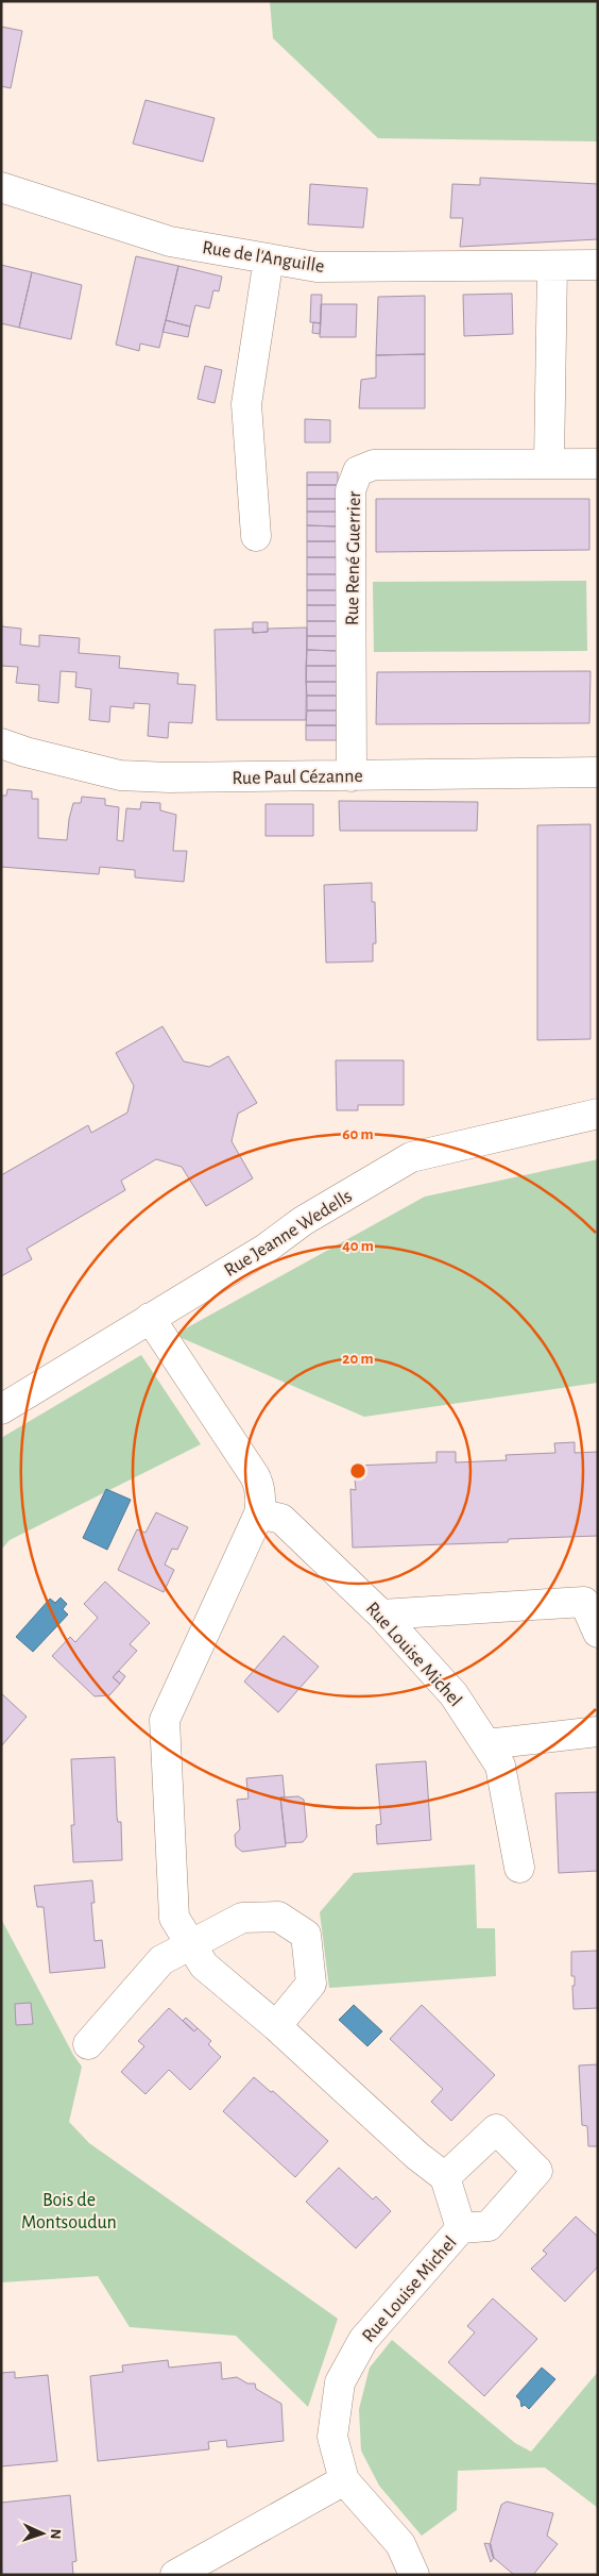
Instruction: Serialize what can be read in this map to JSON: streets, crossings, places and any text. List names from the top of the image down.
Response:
{
  "streets": {
    "street": [
      "Rue de l'Anguille",
      "Rue René Guerrier",
      "Rue Paul Cézanne",
      "Rue Jeanne Wedells",
      "Rue Louise Michel"
    ]
  },
  "crossings": [
    ["Rue René Guerrier", "Rue Paul Cézanne"]
  ],
  "parks": ["Bois de Montsoudun"],
  "north": "right",
  "rings": ["60 m", "40 m", "20 m"]
}
